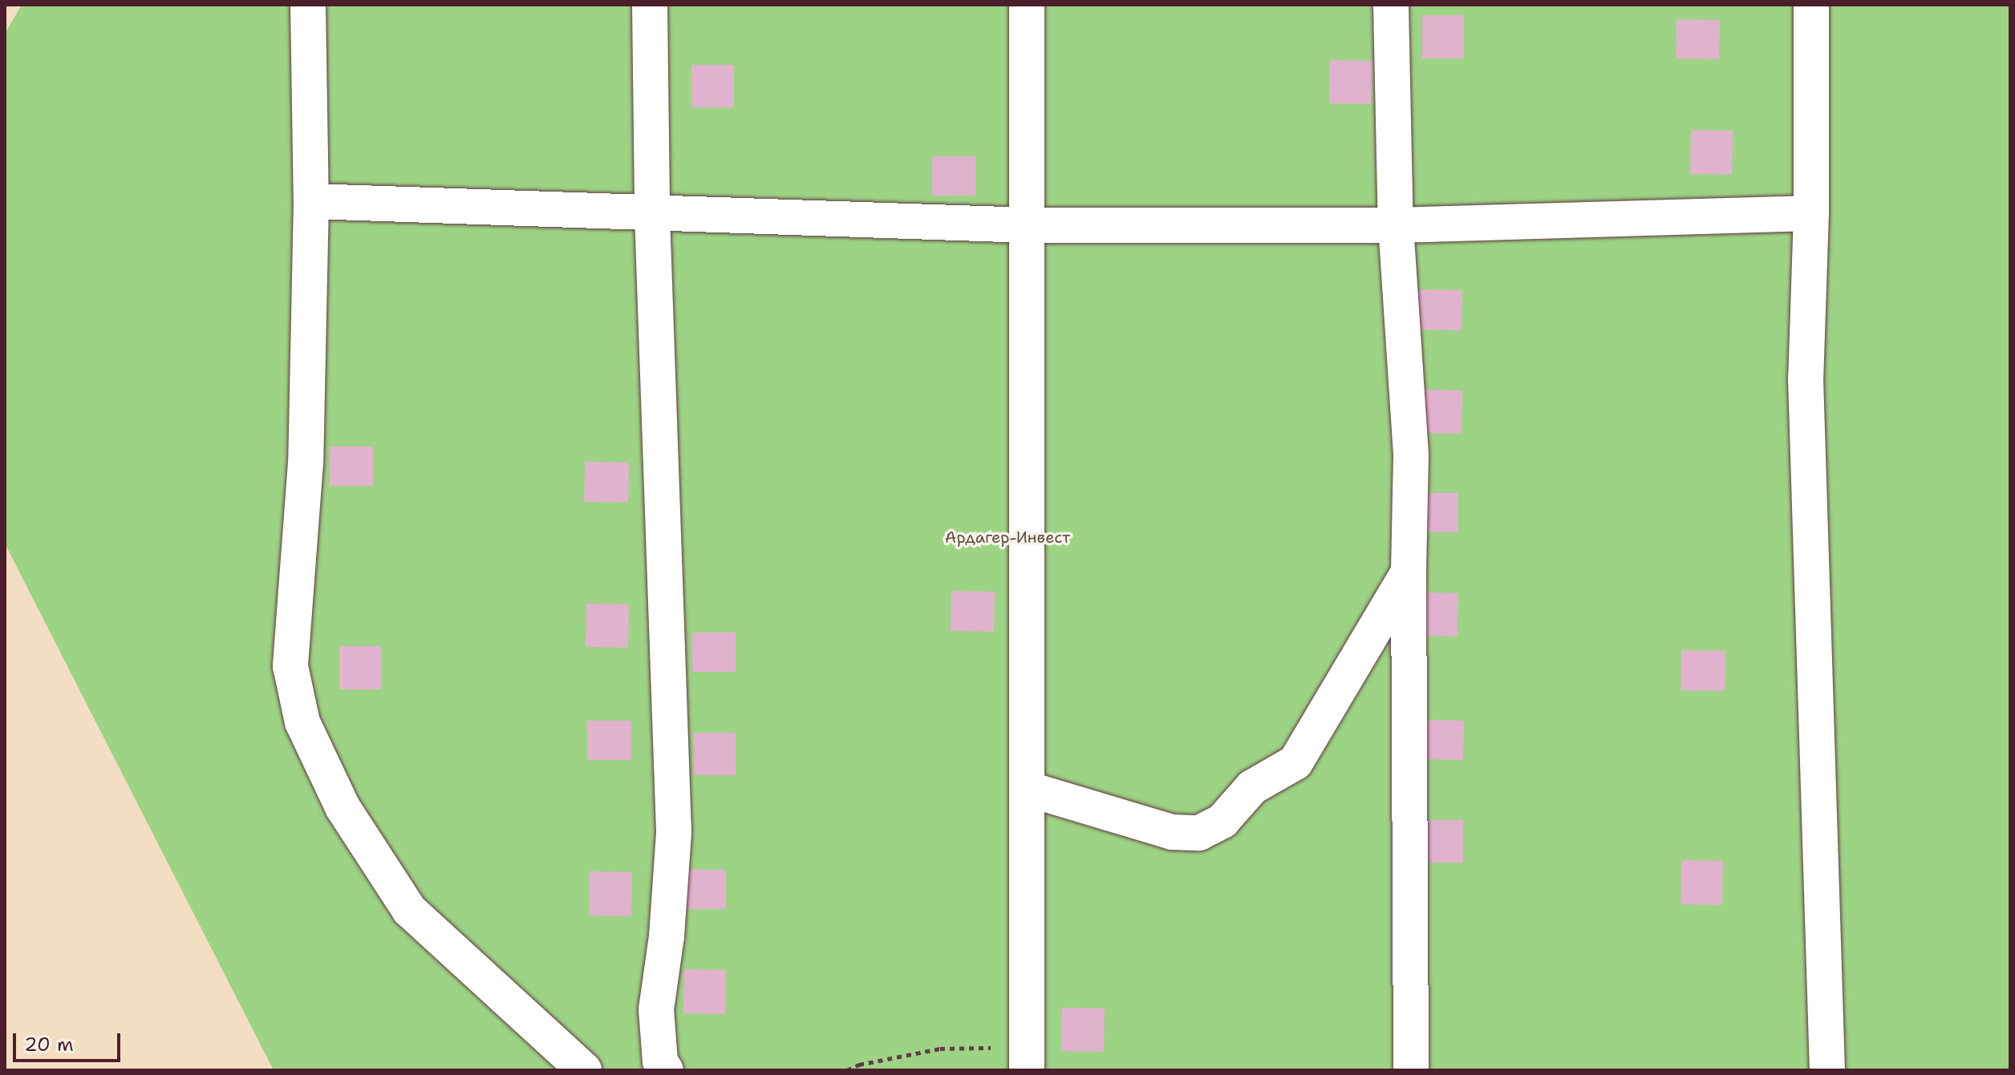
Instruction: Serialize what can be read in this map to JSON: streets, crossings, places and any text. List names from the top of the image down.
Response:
{
  "parks": ["Ардагер-Инвест"],
  "scale_bar": "20 m"
}
